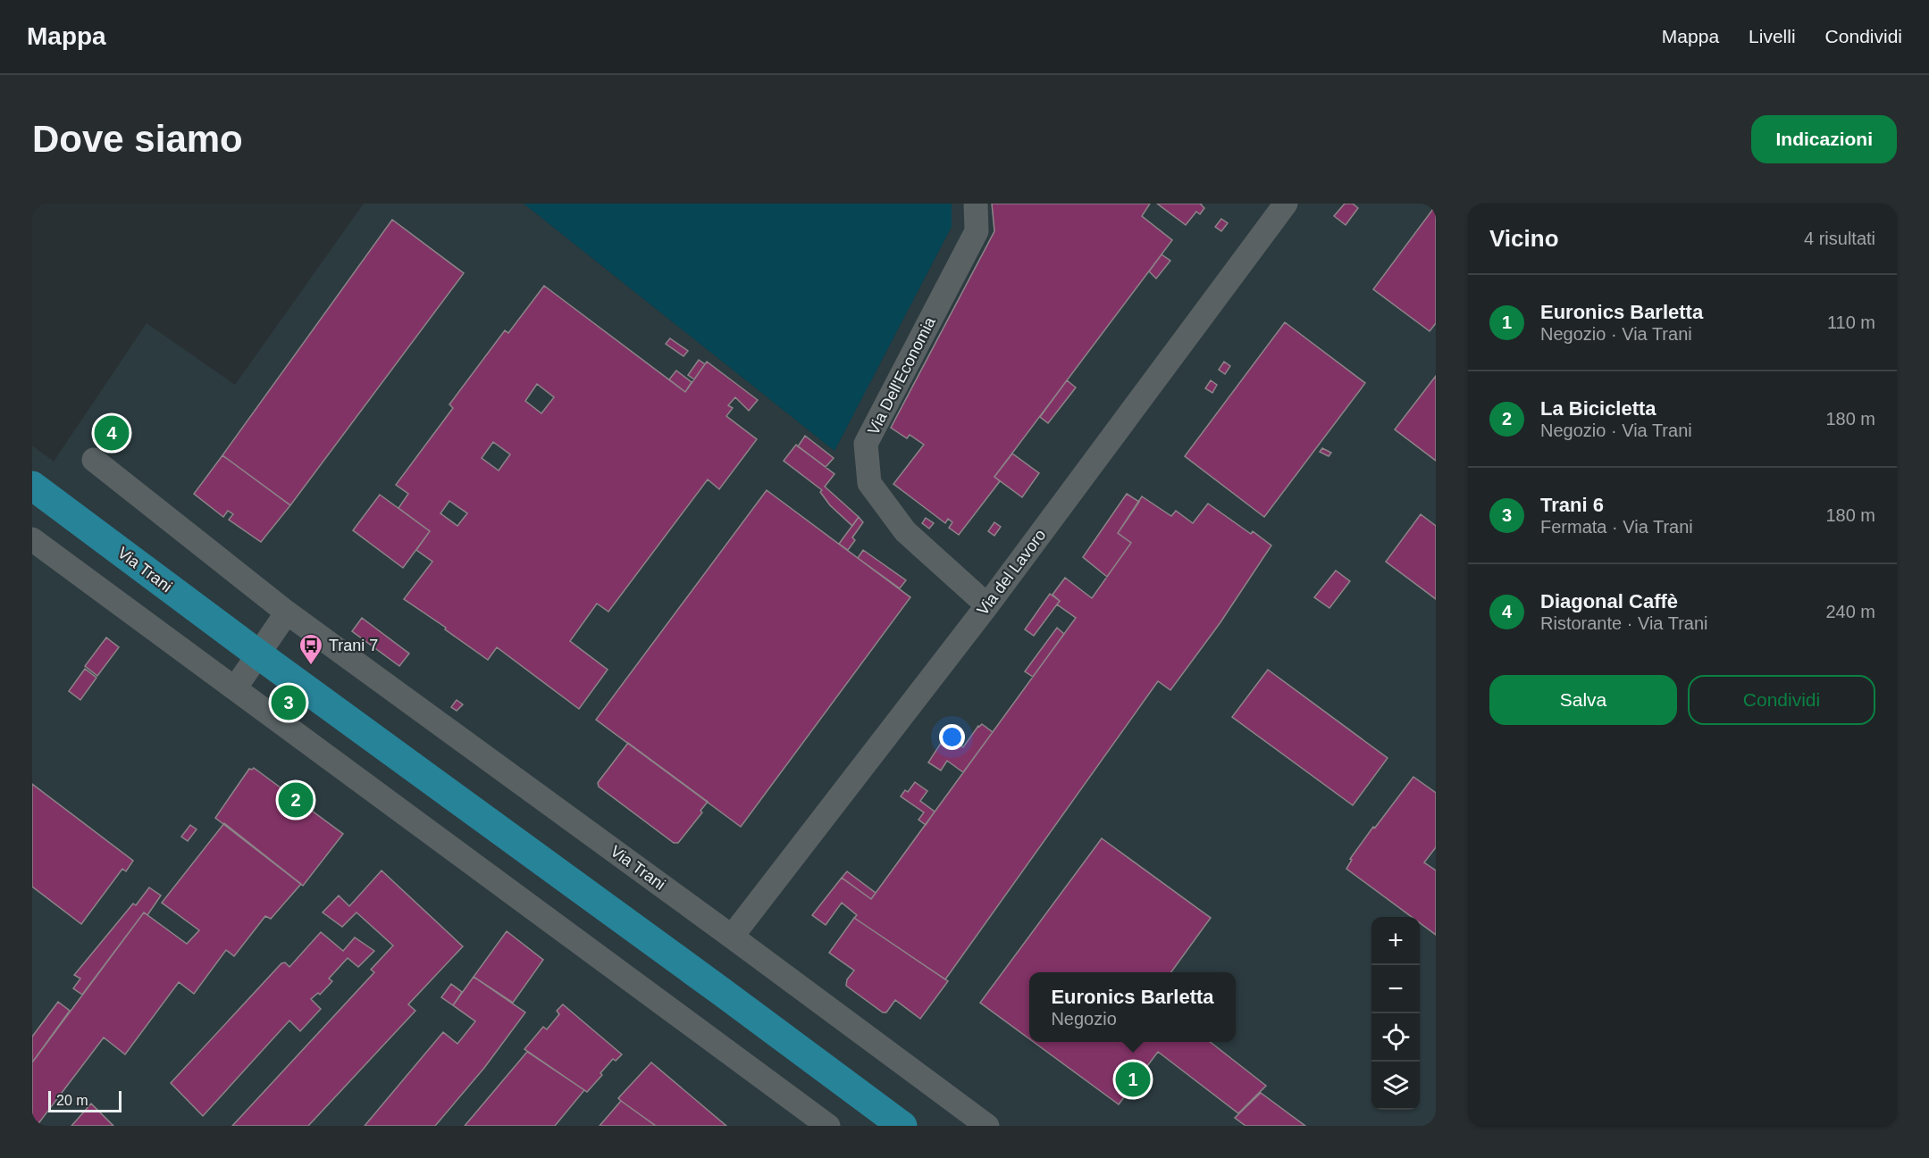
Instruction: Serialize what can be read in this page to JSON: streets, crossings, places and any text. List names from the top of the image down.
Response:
{
  "streets": {
    "main road": ["Via Trani"],
    "street": ["Via Dell'Economia", "Via del Lavoro"]
  },
  "crossings": [
    ["Via Dell'Economia", "Via del Lavoro"],
    ["Via Trani", "Via del Lavoro"]
  ],
  "places": {
    "bus stop": ["Trani 7"]
  },
  "scale_bar": "20 m",
  "page": {
    "header": "Mappa",
    "nav": ["Mappa", "Livelli", "Condividi"],
    "buttons": [
      "Indicazioni",
      ["Salva", "Condividi"]
    ],
    "title": "Dove siamo",
    "heading": ["Vicino", "4 risultati"],
    "list": [
      {
        "mark": "1",
        "name": "Euronics Barletta",
        "note": "Negozio · Via Trani",
        "value": "110 m"
      },
      {
        "mark": "2",
        "name": "La Bicicletta",
        "note": "Negozio · Via Trani",
        "value": "180 m"
      },
      {
        "mark": "3",
        "name": "Trani 6",
        "note": "Fermata · Via Trani",
        "value": "180 m"
      },
      {
        "mark": "4",
        "name": "Diagonal Caffè",
        "note": "Ristorante · Via Trani",
        "value": "240 m"
      }
    ],
    "pins": [
      "4",
      "3",
      "2",
      "1"
    ],
    "map_buttons": ["+", "−"],
    "popup": ["Euronics Barletta", "Negozio"],
    "scale": "20 m"
  }
}
